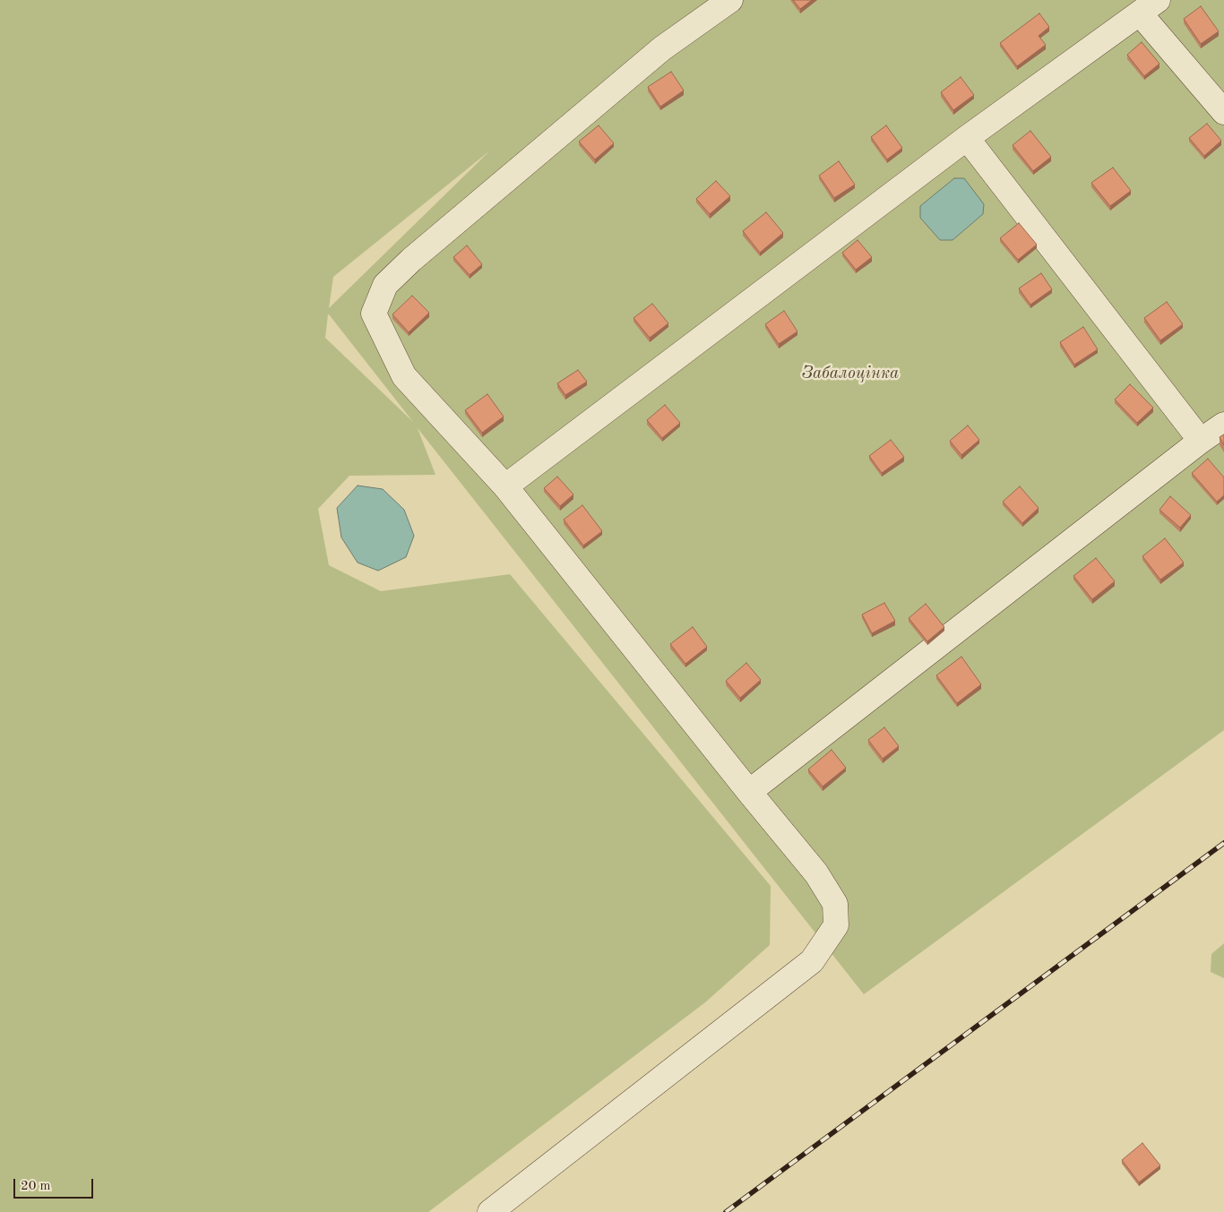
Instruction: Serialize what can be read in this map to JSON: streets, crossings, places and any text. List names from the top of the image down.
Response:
{
  "parks": ["Забалоцінка"],
  "scale_bar": "20 m"
}
